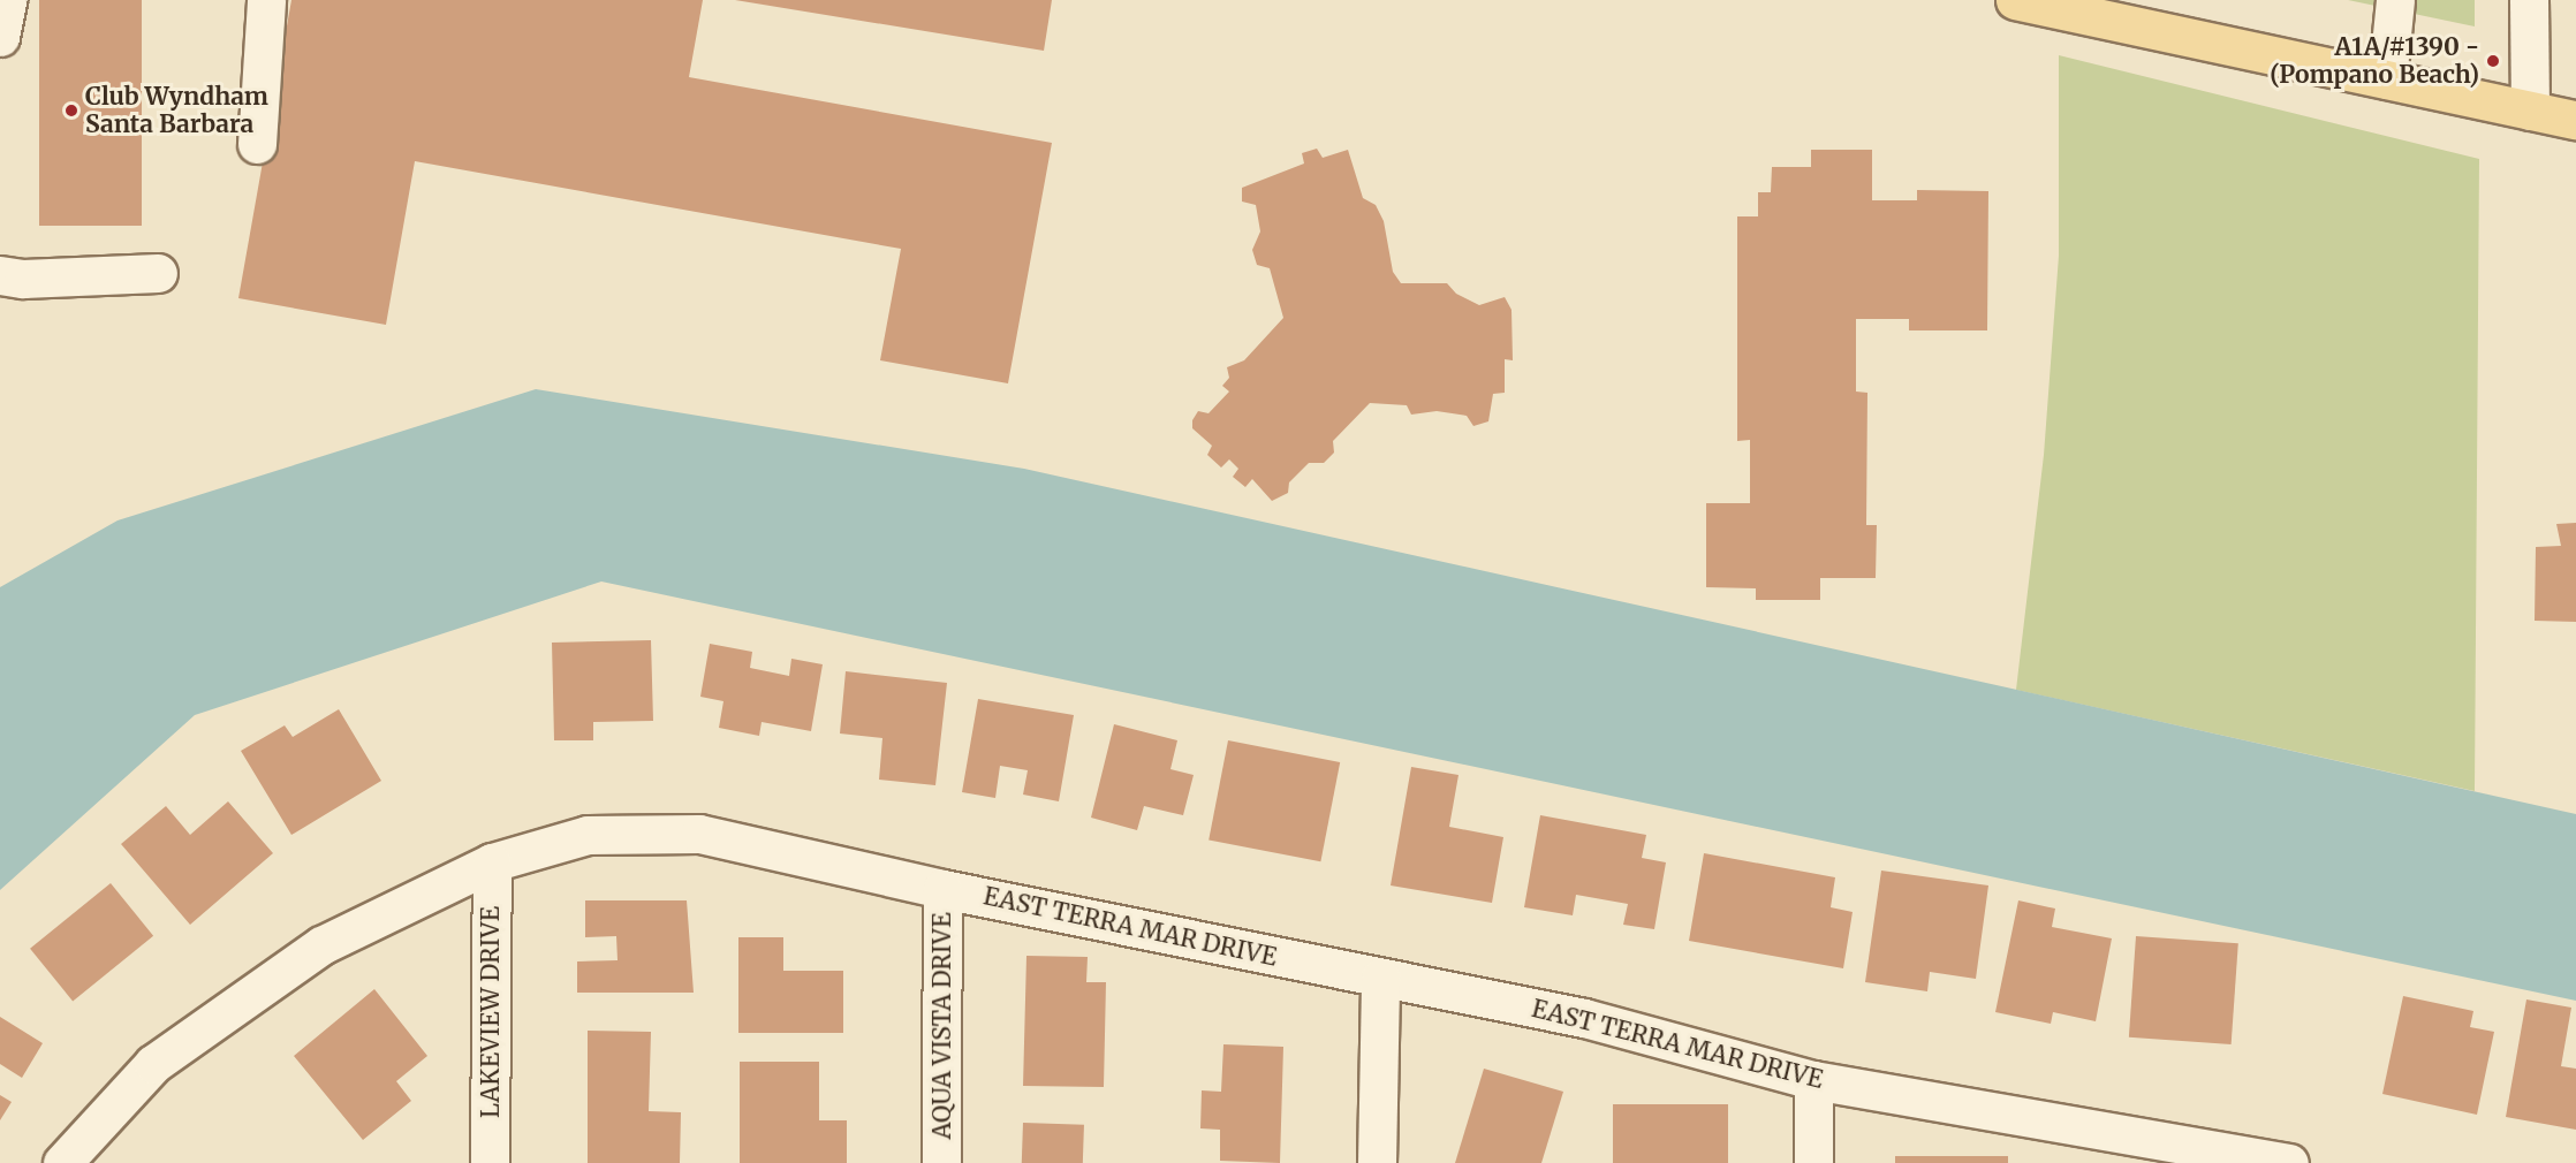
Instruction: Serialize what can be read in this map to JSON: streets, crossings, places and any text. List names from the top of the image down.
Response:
{
  "streets": {
    "street": ["EAST TERRA MAR DRIVE", "LAKEVIEW DRIVE", "AQUA VISTA DRIVE"]
  },
  "crossings": [
    ["EAST TERRA MAR DRIVE", "LAKEVIEW DRIVE"],
    ["EAST TERRA MAR DRIVE", "AQUA VISTA DRIVE"]
  ],
  "places": ["A1A/#1390 - (Pompano Beach)", "Club Wyndham Santa Barbara"]
}
